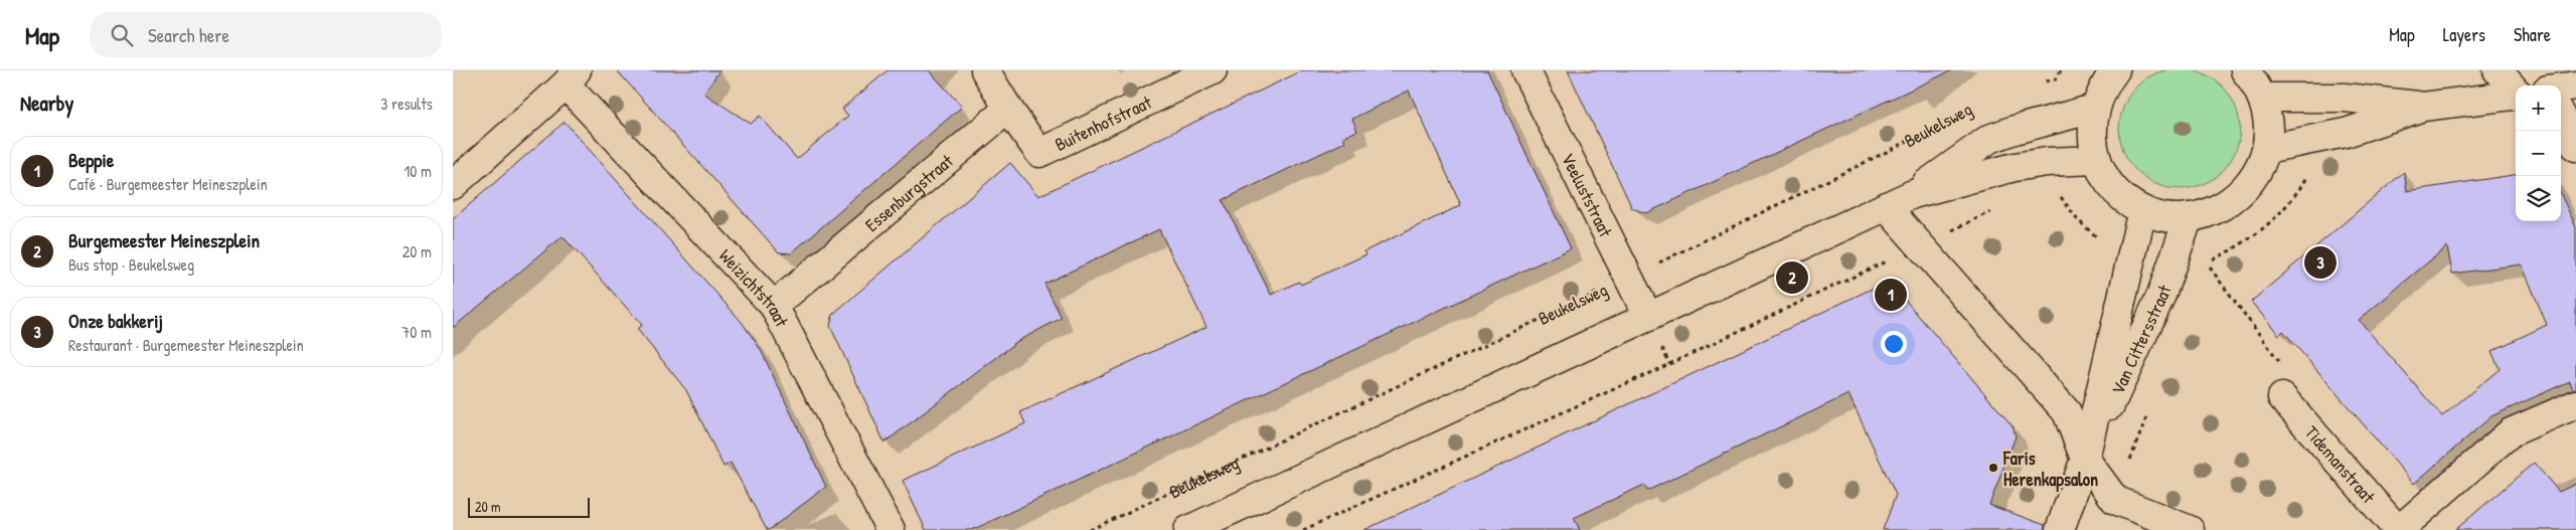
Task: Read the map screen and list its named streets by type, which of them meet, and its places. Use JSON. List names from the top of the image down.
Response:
{
  "streets": {
    "street": [
      "Buitenhofstraat",
      "Beukelsweg",
      "Essenburgstraat",
      "Veeluststraat",
      "Weizichtstraat",
      "Van Cittersstraat",
      "Tidemanstraat"
    ]
  },
  "crossings": [
    ["Buitenhofstraat", "Essenburgstraat"],
    ["Beukelsweg", "Veeluststraat"],
    ["Essenburgstraat", "Weizichtstraat"]
  ],
  "places": ["Faris Herenkapsalon"],
  "scale_bar": "20 m",
  "page": {
    "header": "Map",
    "search": "Search here",
    "nav": ["Map", "Layers", "Share"],
    "heading": ["Nearby", "3 results"],
    "map_buttons": ["+", "−"],
    "list": [
      {
        "mark": "1",
        "name": "Beppie",
        "note": "Café · Burgemeester Meineszplein",
        "value": "10 m"
      },
      {
        "mark": "2",
        "name": "Burgemeester Meineszplein",
        "note": "Bus stop · Beukelsweg",
        "value": "20 m"
      },
      {
        "mark": "3",
        "name": "Onze bakkerij",
        "note": "Restaurant · Burgemeester Meineszplein",
        "value": "70 m"
      }
    ],
    "pins": ["3", "2", "1"],
    "scale": "20 m"
  }
}
